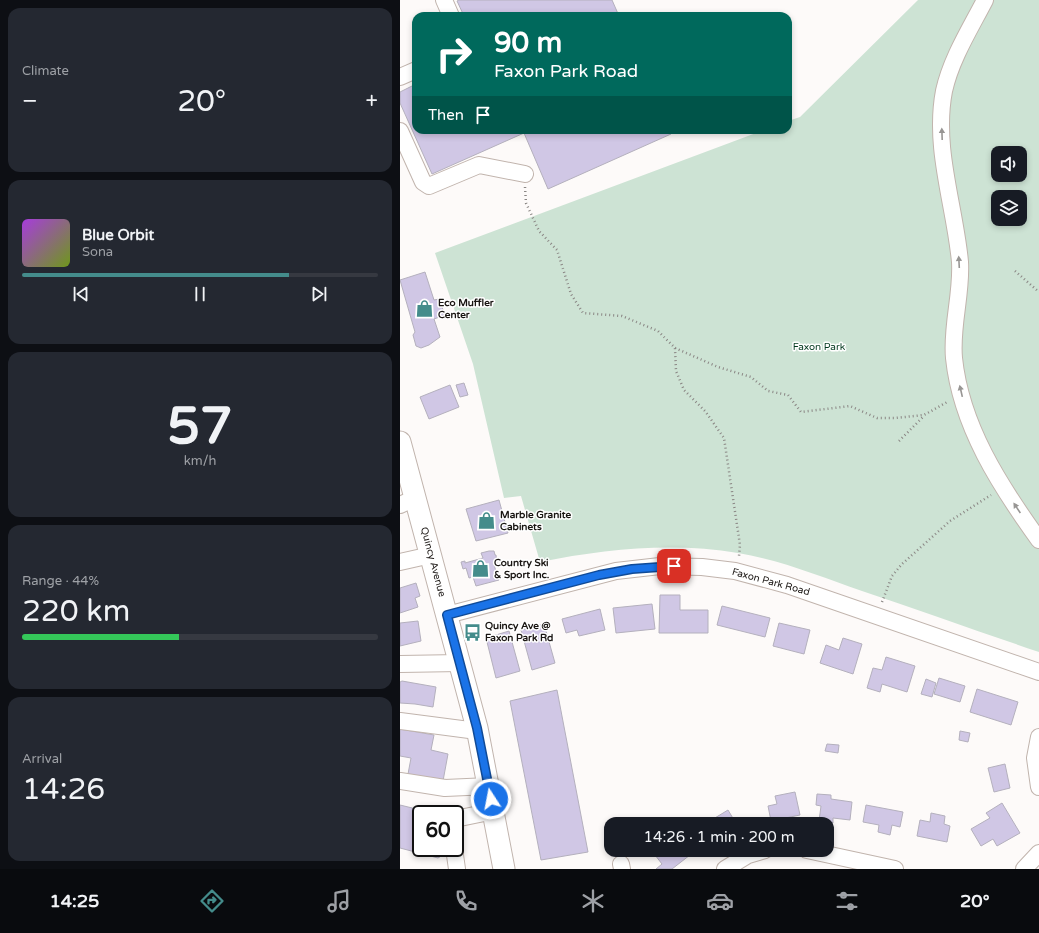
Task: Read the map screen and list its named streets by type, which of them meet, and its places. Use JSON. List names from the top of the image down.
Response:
{
  "streets": {
    "main road": ["Quincy Avenue"],
    "street": ["Faxon Park Road"]
  },
  "crossings": [
    ["Quincy Avenue", "Faxon Park Road"]
  ],
  "parks": ["Faxon Park"],
  "places": {
    "shop": ["Eco Muffler Center", "Marble Granite Cabinets", "Country Ski & Sport Inc."],
    "bus stop": ["Quincy Ave @ Faxon Park Rd"]
  },
  "page": {
    "tile": [
      "Climate",
      ["57", "km/h"],
      ["Range · 44%", "220 km"],
      ["Arrival", "14:26"]
    ],
    "turn": ["90 m", "Faxon Park Road"],
    "heat": ["−", "20°", "+"],
    "then": "Then",
    "song": ["Blue Orbit", "Sona"],
    "limit": "60",
    "trip": "14:26 · 1 min · 200 m",
    "tabs": ["14:25", "20°"]
  }
}
